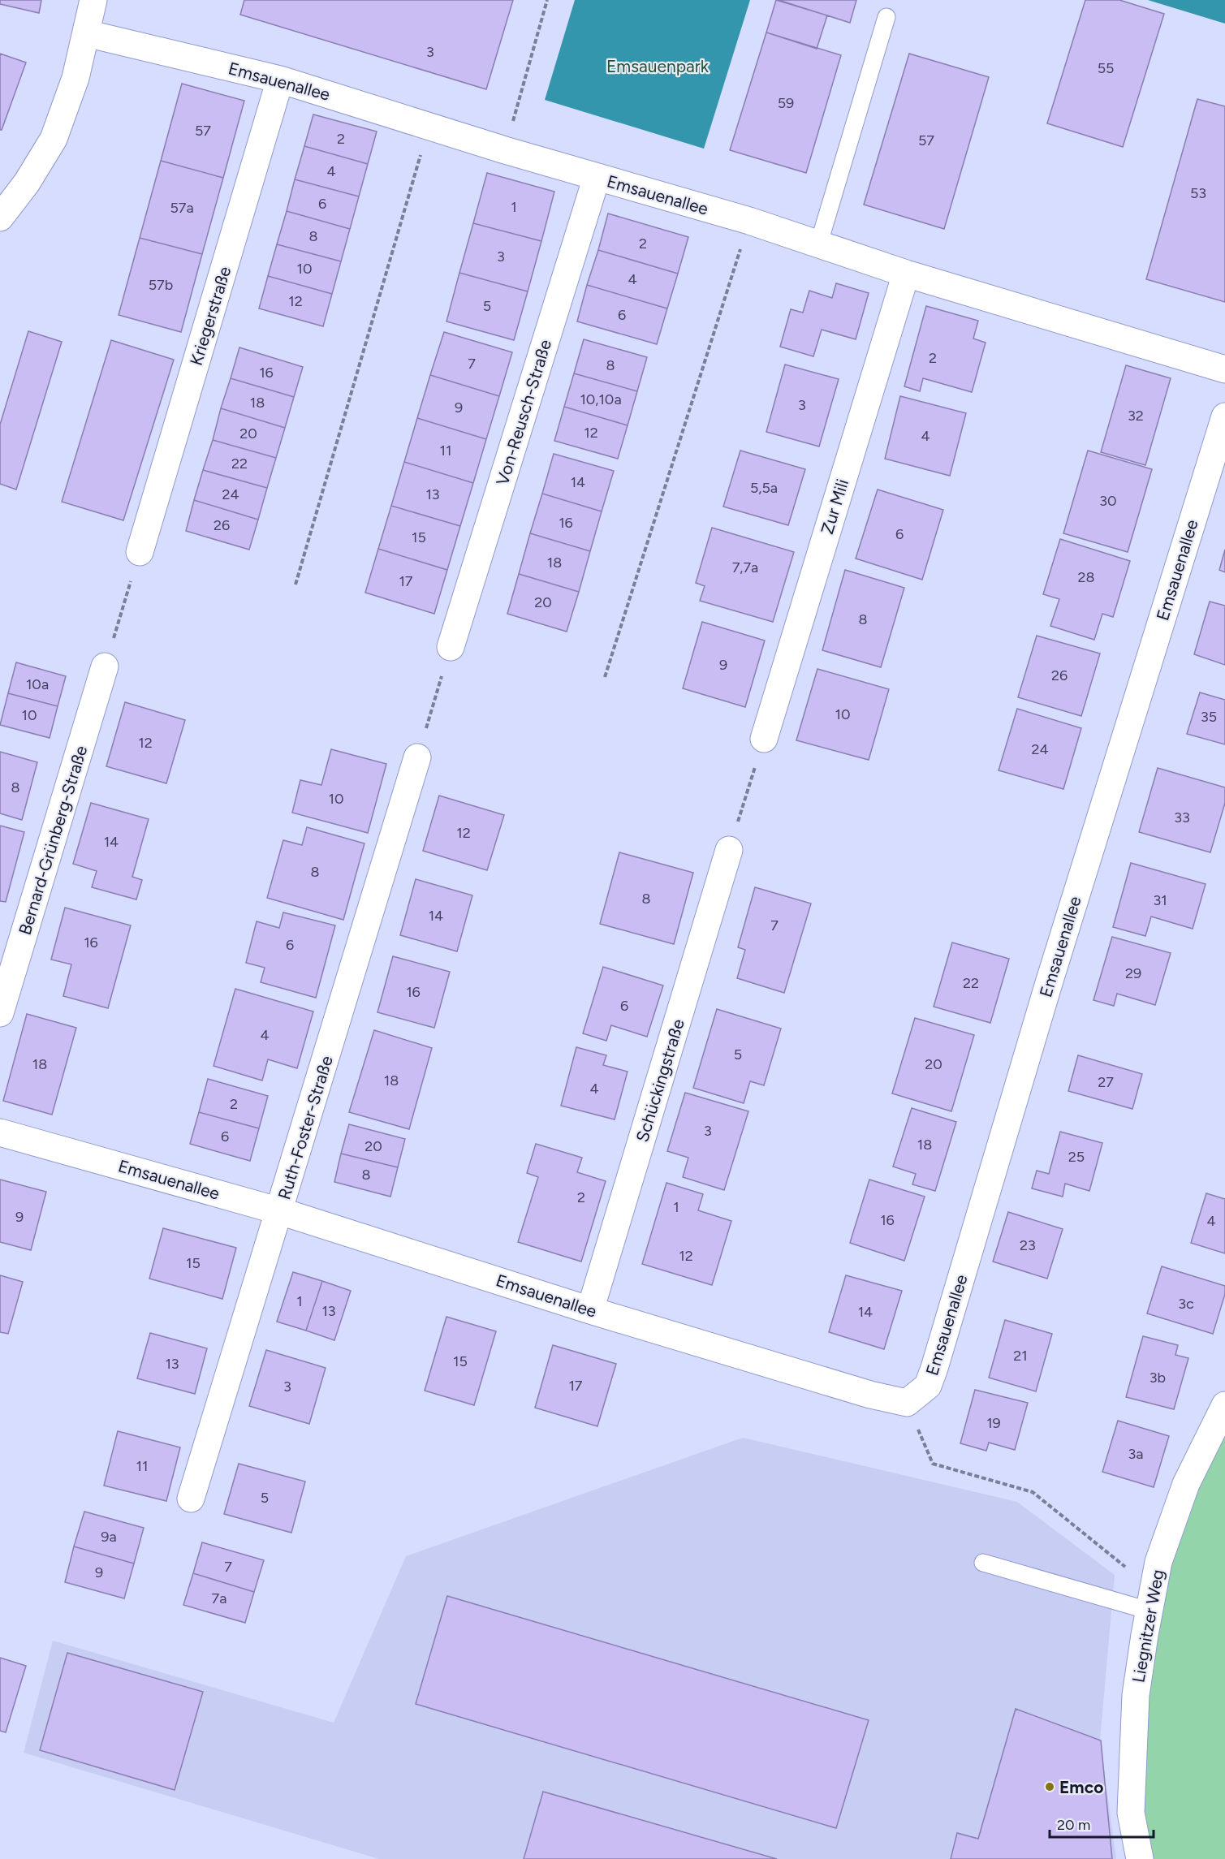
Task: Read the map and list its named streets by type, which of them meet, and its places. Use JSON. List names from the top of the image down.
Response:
{
  "streets": {
    "street": [
      "Emsauenallee",
      "Kriegerstraße",
      "Von-Reusch-Straße",
      "Zur Mili",
      "Bernard-Grünberg-Straße",
      "Schückingstraße",
      "Ruth-Foster-Straße",
      "Liegnitzer Weg"
    ]
  },
  "crossings": [
    ["Emsauenallee", "Kriegerstraße"],
    ["Emsauenallee", "Von-Reusch-Straße"],
    ["Emsauenallee", "Zur Mili"],
    ["Emsauenallee", "Schückingstraße"],
    ["Emsauenallee", "Ruth-Foster-Straße"]
  ],
  "parks": ["Emsauenpark"],
  "places": ["Emco"],
  "house_numbers": [
    "3",
    "55",
    "59",
    "57",
    "2",
    "57",
    "4",
    "53",
    "6",
    "1",
    "57a",
    "8",
    "2",
    "3",
    "10",
    "4",
    "57b",
    "12",
    "5",
    "6",
    "2",
    "7",
    "8",
    "16",
    "10,10a",
    "18",
    "3",
    "9",
    "32",
    "12",
    "20",
    "4",
    "11",
    "22",
    "14",
    "5,5a",
    "24",
    "13",
    "30",
    "16",
    "26",
    "6",
    "15",
    "18",
    "7,7a",
    "28",
    "17",
    "20",
    "8",
    "9",
    "26",
    "10a",
    "10",
    "10",
    "35",
    "12",
    "24",
    "8",
    "10",
    "33",
    "12",
    "14",
    "8",
    "8",
    "31",
    "14",
    "7",
    "16",
    "6",
    "29",
    "22",
    "16",
    "6",
    "4",
    "5",
    "18",
    "20",
    "18",
    "27",
    "4",
    "2",
    "3",
    "6",
    "18",
    "20",
    "25",
    "8",
    "2",
    "1",
    "9",
    "16",
    "4",
    "23",
    "12",
    "15",
    "1",
    "3c",
    "13",
    "14",
    "21",
    "15",
    "13",
    "3b",
    "17",
    "3",
    "19",
    "3a",
    "11",
    "5",
    "9a",
    "7",
    "9",
    "7a"
  ],
  "scale_bar": "20 m"
}
